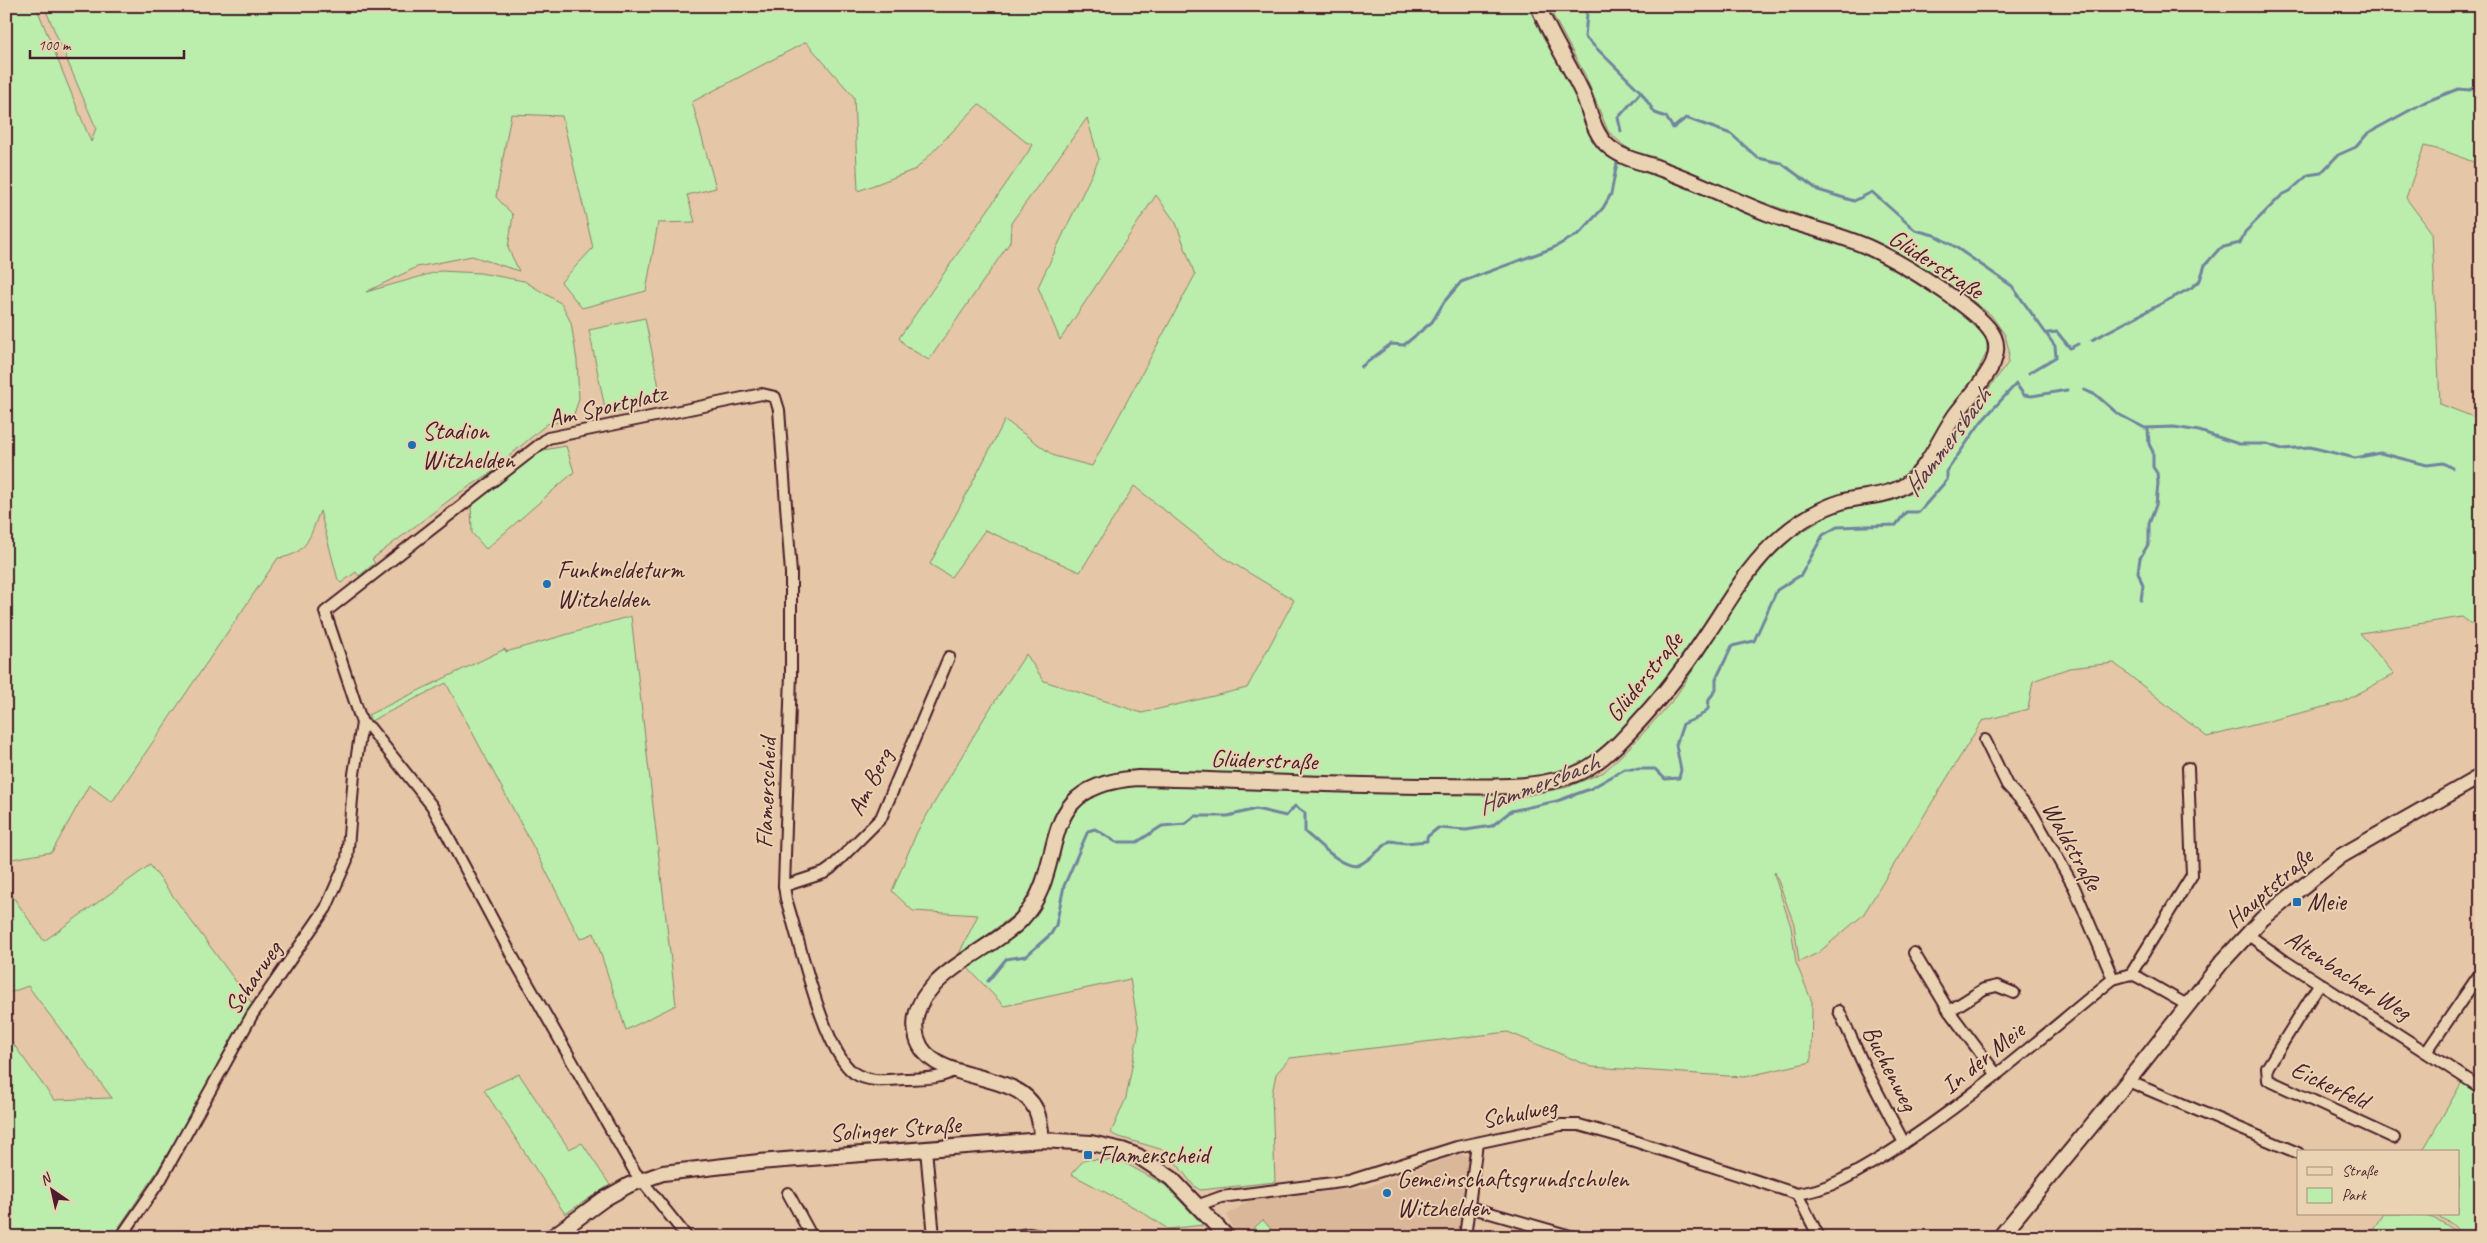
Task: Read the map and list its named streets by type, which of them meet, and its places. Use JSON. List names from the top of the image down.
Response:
{
  "streets": {
    "main road": ["Glüderstraße", "Hauptstraße", "Solinger Straße"],
    "street": [
      "Am Sportplatz",
      "Am Berg",
      "Flamerscheid",
      "Waldstraße",
      "Altenbacher Weg",
      "Scharweg",
      "In der Meie",
      "Buchenweg",
      "Eickerfeld",
      "Schulweg"
    ]
  },
  "crossings": [
    ["Glüderstraße", "Flamerscheid"],
    ["Glüderstraße", "Solinger Straße"],
    ["Am Sportplatz", "Flamerscheid"],
    ["Am Sportplatz", "Scharweg"],
    ["Am Berg", "Flamerscheid"],
    ["Waldstraße", "In der Meie"],
    ["Hauptstraße", "Altenbacher Weg"],
    ["Altenbacher Weg", "Eickerfeld"],
    ["Scharweg", "Solinger Straße"],
    ["In der Meie", "Buchenweg"],
    ["In der Meie", "Schulweg"],
    ["Schulweg", "Solinger Straße"]
  ],
  "water": ["Hammersbach"],
  "places": {
    "other": ["Stadion Witzhelden", "Funkmeldeturm Witzhelden", "Gemeinschaftsgrundschulen Witzhelden"],
    "transit": ["Meie", "Flamerscheid"]
  },
  "legend": ["Straße", "Park"],
  "scale_bar": "100 m",
  "north": "top left"
}
